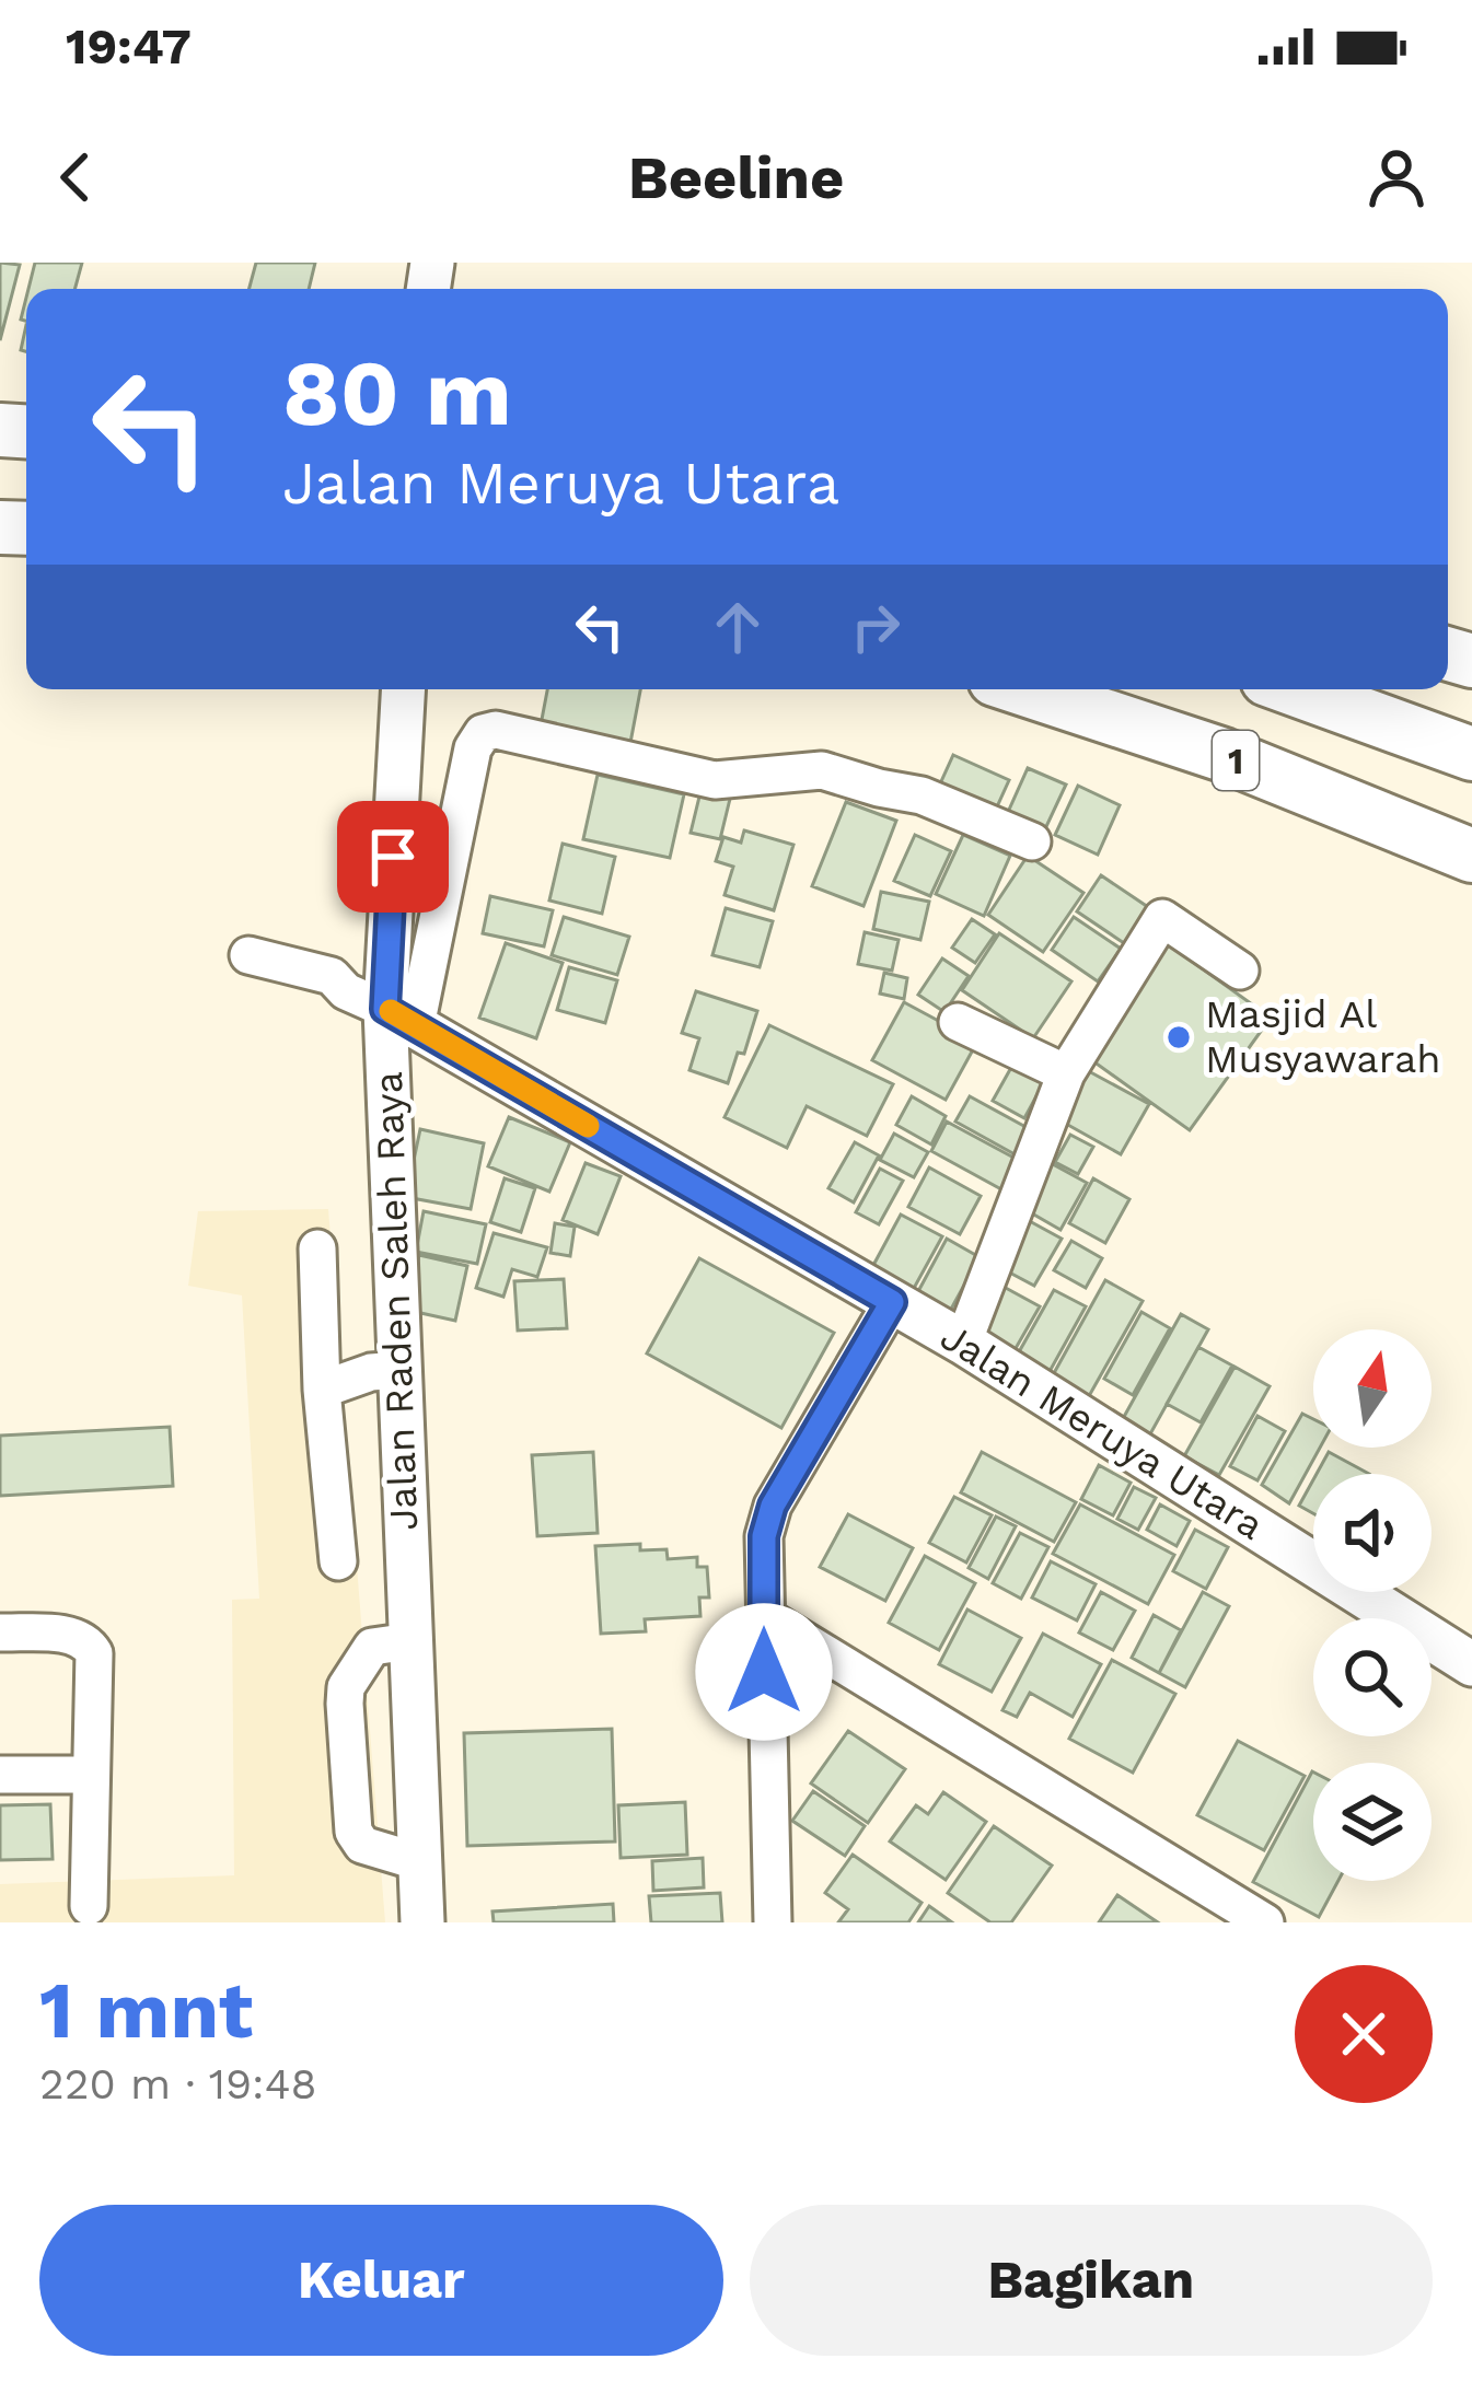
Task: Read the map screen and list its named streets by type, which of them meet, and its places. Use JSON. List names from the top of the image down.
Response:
{
  "streets": {
    "highway": ["1"],
    "main road": ["Jalan Raden Saleh Raya", "Jalan Meruya Utara"]
  },
  "crossings": [
    ["Jalan Raden Saleh Raya", "Jalan Meruya Utara"]
  ],
  "places": ["Masjid Al Musyawarah"],
  "north": "top",
  "page": {
    "status": "19:47",
    "header": "Beeline",
    "turn": ["80 m", "Jalan Meruya Utara"],
    "heading": ["1 mnt", "220 m · 19:48"],
    "buttons": ["Keluar", "Bagikan"]
  }
}
